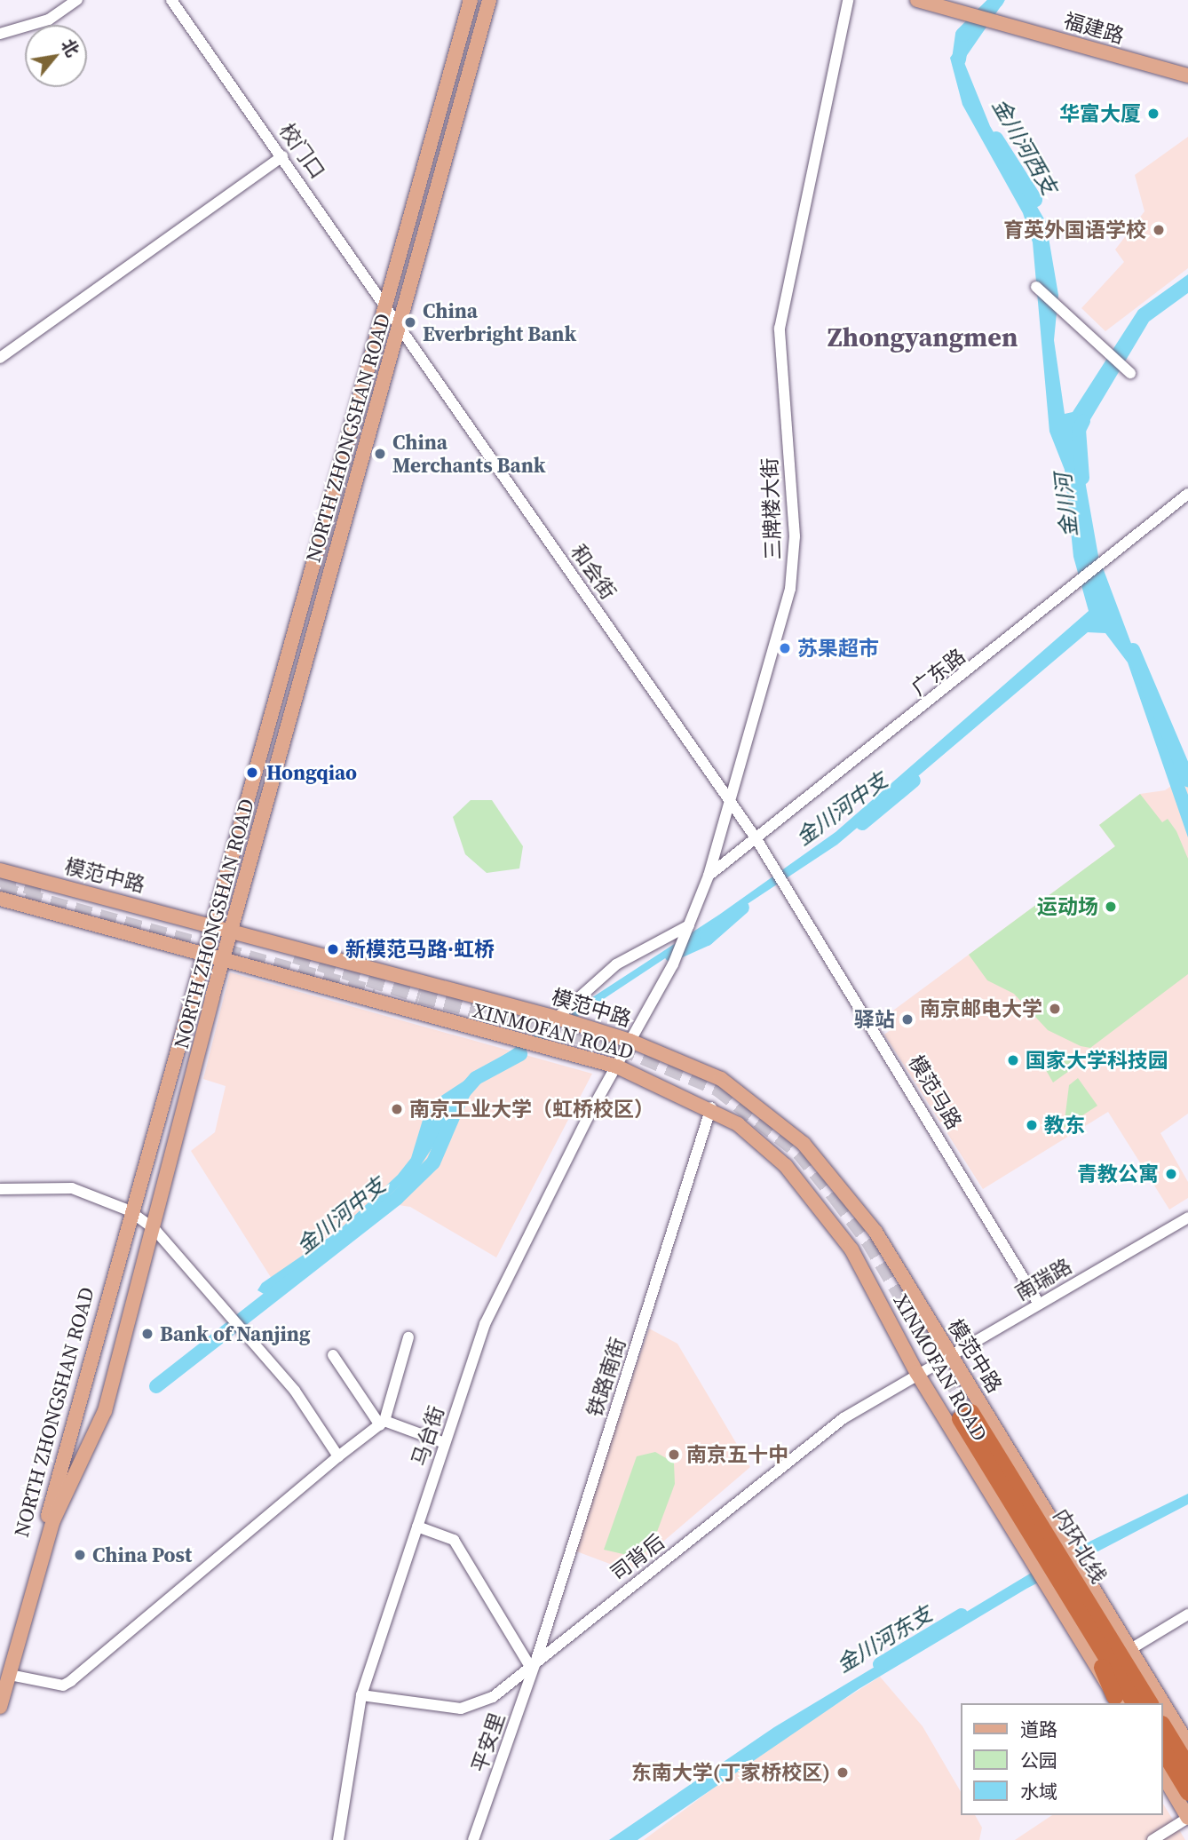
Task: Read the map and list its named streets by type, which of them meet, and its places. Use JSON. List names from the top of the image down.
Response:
{
  "streets": {
    "highway": ["内环北线"],
    "main road": [
      "福建路",
      "NORTH ZHONGSHAN ROAD",
      "模范中路",
      "XINMOFAN ROAD"
    ],
    "street": [
      "校门口",
      "三牌楼大街",
      "和会街",
      "广东路",
      "模范马路",
      "南瑞路",
      "铁路南街",
      "马台街",
      "司背后",
      "平安里"
    ]
  },
  "crossings": [
    ["校门口", "NORTH ZHONGSHAN ROAD"],
    ["校门口", "和会街"],
    ["NORTH ZHONGSHAN ROAD", "和会街"],
    ["NORTH ZHONGSHAN ROAD", "模范中路"],
    ["NORTH ZHONGSHAN ROAD", "XINMOFAN ROAD"],
    ["三牌楼大街", "和会街"],
    ["三牌楼大街", "广东路"],
    ["三牌楼大街", "模范中路"],
    ["三牌楼大街", "XINMOFAN ROAD"],
    ["三牌楼大街", "马台街"],
    ["和会街", "广东路"],
    ["和会街", "模范马路"],
    ["广东路", "模范马路"],
    ["模范中路", "XINMOFAN ROAD"],
    ["模范中路", "南瑞路"],
    ["XINMOFAN ROAD", "南瑞路"],
    ["XINMOFAN ROAD", "铁路南街"],
    ["XINMOFAN ROAD", "马台街"],
    ["XINMOFAN ROAD", "内环北线"],
    ["XINMOFAN ROAD", "司背后"],
    ["模范马路", "南瑞路"],
    ["南瑞路", "司背后"],
    ["铁路南街", "司背后"],
    ["铁路南街", "平安里"],
    ["马台街", "司背后"],
    ["司背后", "平安里"]
  ],
  "districts": ["Zhongyangmen"],
  "water": [
    "金川河西支",
    "金川河",
    "金川河中支",
    "金川河东支"
  ],
  "places": [
    "华富大厦",
    "育英外国语学校",
    "China Everbright Bank",
    "China Merchants Bank",
    "苏果超市",
    "Hongqiao",
    "运动场",
    "新模范马路·虹桥",
    "南京邮电大学",
    "驿站",
    "国家大学科技园",
    "南京工业大学（虹桥校区）",
    "教东",
    "青教公寓",
    "Bank of Nanjing",
    "南京五十中",
    "China Post",
    "东南大学(丁家桥校区)"
  ],
  "legend": ["道路", "公园", "水域"],
  "north": "top right"
}
